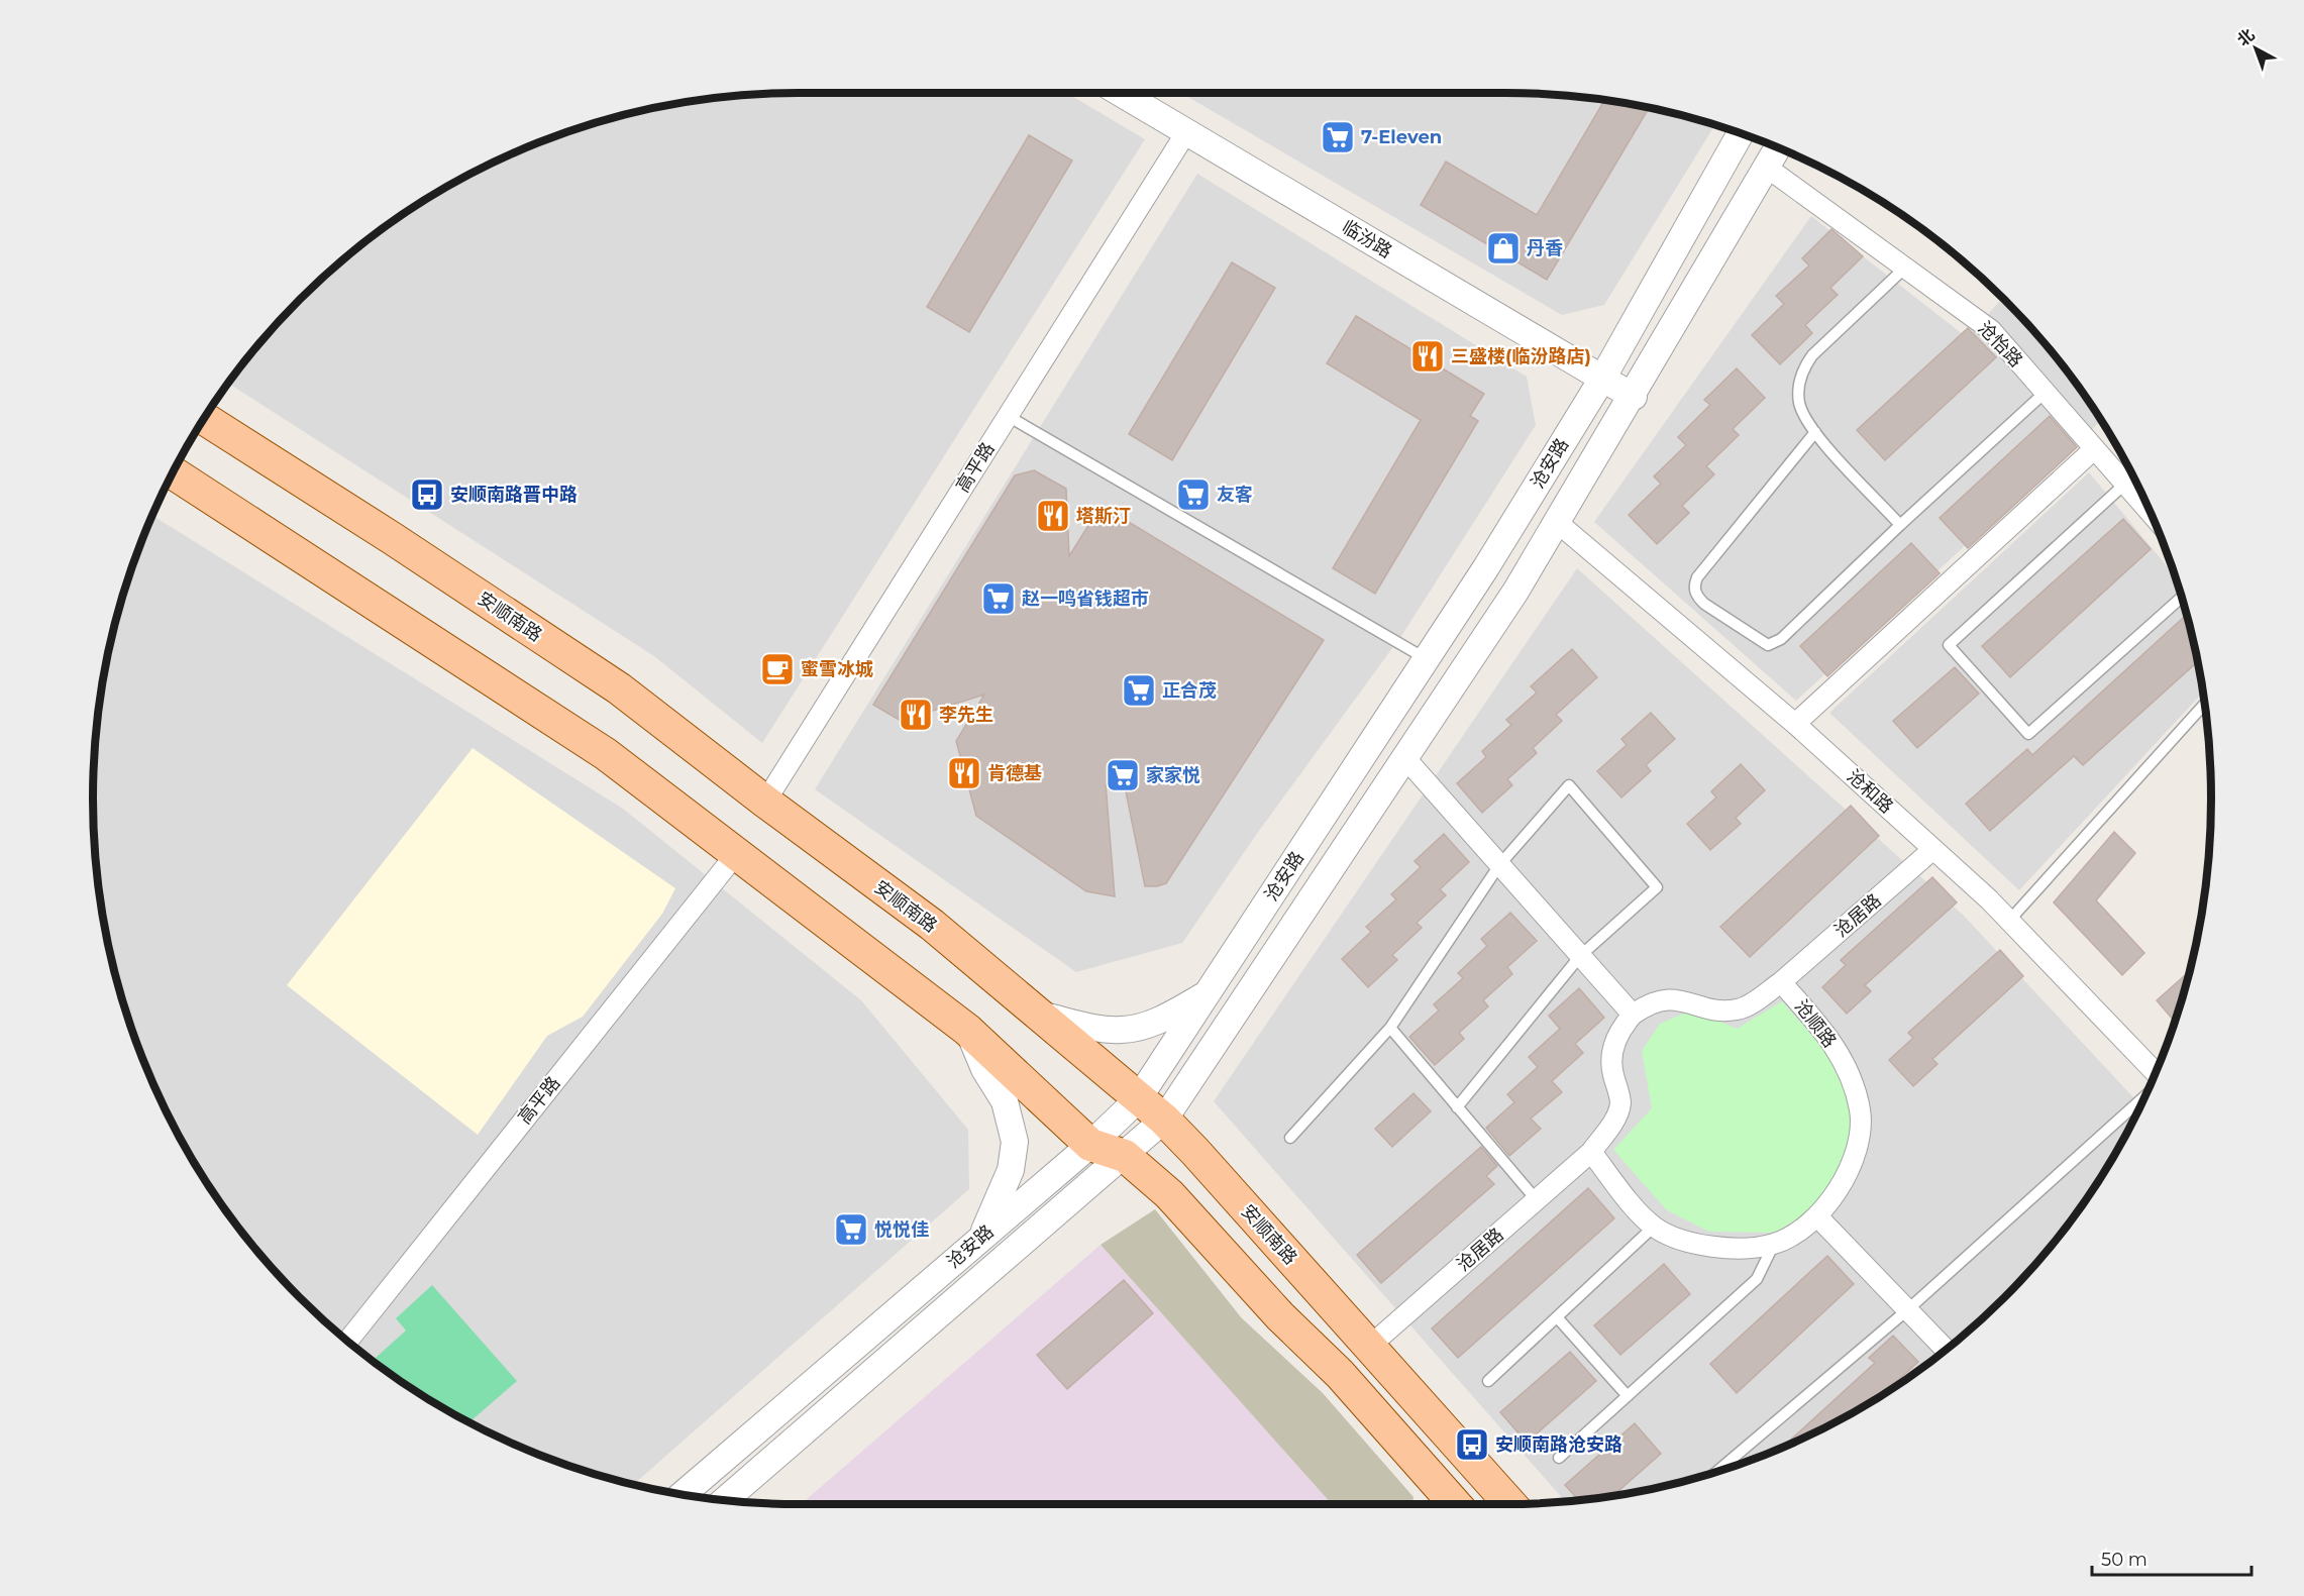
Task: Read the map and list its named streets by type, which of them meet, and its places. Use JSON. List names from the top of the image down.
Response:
{
  "streets": {
    "main road": ["安顺南路"],
    "street": [
      "临汾路",
      "沧怡路",
      "沧安路",
      "高平路",
      "沧和路",
      "沧居路",
      "沧顺路"
    ]
  },
  "crossings": [
    ["临汾路", "沧安路"],
    ["临汾路", "高平路"],
    ["沧怡路", "沧安路"],
    ["沧安路", "安顺南路"],
    ["沧安路", "沧和路"],
    ["高平路", "安顺南路"],
    ["安顺南路", "沧居路"],
    ["沧和路", "沧居路"],
    ["沧居路", "沧顺路"]
  ],
  "places": {
    "supermarket": [
      "7-Eleven",
      "友客",
      "赵一鸣省钱超市",
      "正合茂",
      "家家悦",
      "悦悦佳"
    ],
    "shop": ["丹香"],
    "restaurant": [
      "三盛楼(临汾路店)",
      "塔斯汀",
      "李先生",
      "肯德基"
    ],
    "bus stop": ["安顺南路晋中路", "安顺南路沧安路"],
    "cafe": ["蜜雪冰城"]
  },
  "scale_bar": "50 m",
  "north": "top left"
}
